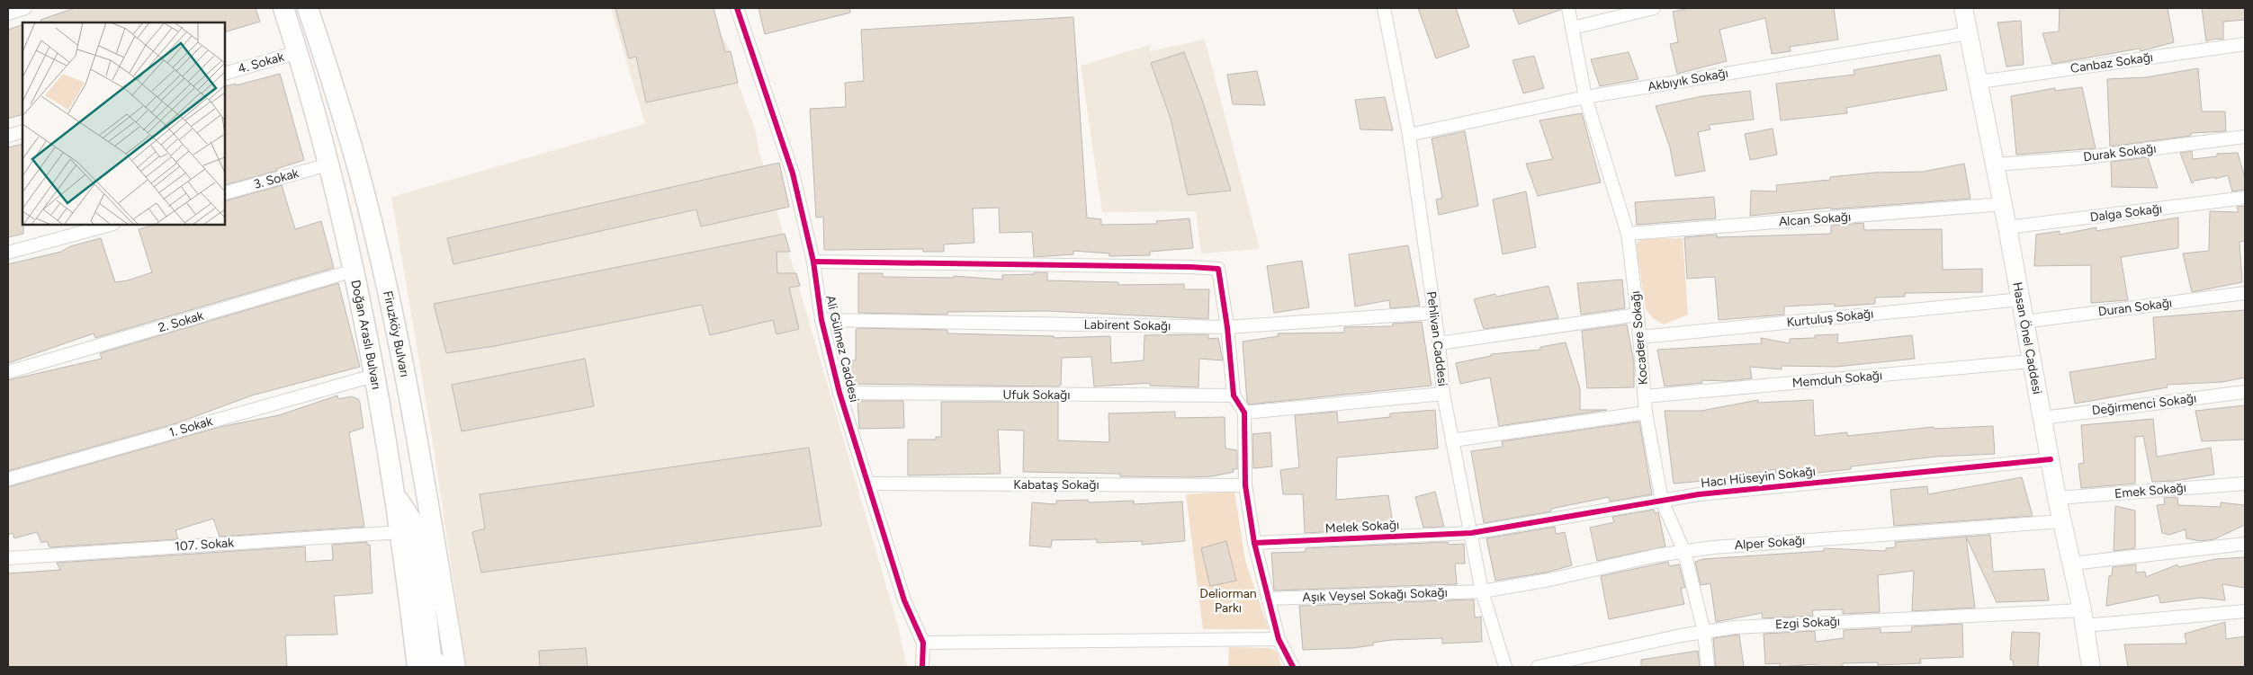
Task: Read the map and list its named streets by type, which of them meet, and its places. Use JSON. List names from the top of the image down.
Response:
{
  "streets": {
    "main road": ["Doğan Araslı Bulvarı", "Firuzköy Bulvarı", "Hasan Önel Caddesi"],
    "street": [
      "4. Sokak",
      "Canbaz Sokağı",
      "Akbıyık Sokağı",
      "Durak Sokağı",
      "3. Sokak",
      "Dalga Sokağı",
      "Alcan Sokağı",
      "Duran Sokağı",
      "Kurtuluş Sokağı",
      "2. Sokak",
      "Labirent Sokağı",
      "Kocadere Sokağı",
      "Pehlivan Caddesi",
      "Ali Gülmez Caddesi",
      "Memduh Sokağı",
      "Ufuk Sokağı",
      "Değirmenci Sokağı",
      "1. Sokak",
      "Hacı Hüseyin Sokağı",
      "Kabataş Sokağı",
      "Emek Sokağı",
      "Melek Sokağı",
      "Alper Sokağı",
      "107. Sokak",
      "Aşık Veysel Sokağı Sokağı",
      "Ezgi Sokağı"
    ]
  },
  "crossings": [
    ["4. Sokak", "Doğan Araslı Bulvarı"],
    ["Canbaz Sokağı", "Hasan Önel Caddesi"],
    ["Akbıyık Sokağı", "Hasan Önel Caddesi"],
    ["Akbıyık Sokağı", "Kocadere Sokağı"],
    ["Akbıyık Sokağı", "Pehlivan Caddesi"],
    ["Durak Sokağı", "Hasan Önel Caddesi"],
    ["3. Sokak", "Doğan Araslı Bulvarı"],
    ["Dalga Sokağı", "Hasan Önel Caddesi"],
    ["Alcan Sokağı", "Hasan Önel Caddesi"],
    ["Alcan Sokağı", "Kocadere Sokağı"],
    ["Duran Sokağı", "Hasan Önel Caddesi"],
    ["Kurtuluş Sokağı", "Hasan Önel Caddesi"],
    ["Kurtuluş Sokağı", "Kocadere Sokağı"],
    ["2. Sokak", "Doğan Araslı Bulvarı"],
    ["Labirent Sokağı", "Pehlivan Caddesi"],
    ["Labirent Sokağı", "Ali Gülmez Caddesi"],
    ["Doğan Araslı Bulvarı", "1. Sokak"],
    ["Doğan Araslı Bulvarı", "107. Sokak"],
    ["Hasan Önel Caddesi", "Memduh Sokağı"],
    ["Hasan Önel Caddesi", "Değirmenci Sokağı"],
    ["Hasan Önel Caddesi", "Hacı Hüseyin Sokağı"],
    ["Hasan Önel Caddesi", "Emek Sokağı"],
    ["Hasan Önel Caddesi", "Alper Sokağı"],
    ["Hasan Önel Caddesi", "Ezgi Sokağı"],
    ["Kocadere Sokağı", "Memduh Sokağı"],
    ["Kocadere Sokağı", "Hacı Hüseyin Sokağı"],
    ["Kocadere Sokağı", "Alper Sokağı"],
    ["Kocadere Sokağı", "Ezgi Sokağı"],
    ["Pehlivan Caddesi", "Hacı Hüseyin Sokağı"],
    ["Pehlivan Caddesi", "Melek Sokağı"],
    ["Pehlivan Caddesi", "Alper Sokağı"],
    ["Pehlivan Caddesi", "Aşık Veysel Sokağı Sokağı"],
    ["Ali Gülmez Caddesi", "Ufuk Sokağı"],
    ["Ali Gülmez Caddesi", "Kabataş Sokağı"],
    ["Hacı Hüseyin Sokağı", "Melek Sokağı"],
    ["Alper Sokağı", "Aşık Veysel Sokağı Sokağı"]
  ],
  "parks": ["Deliorman Parkı"]
}
